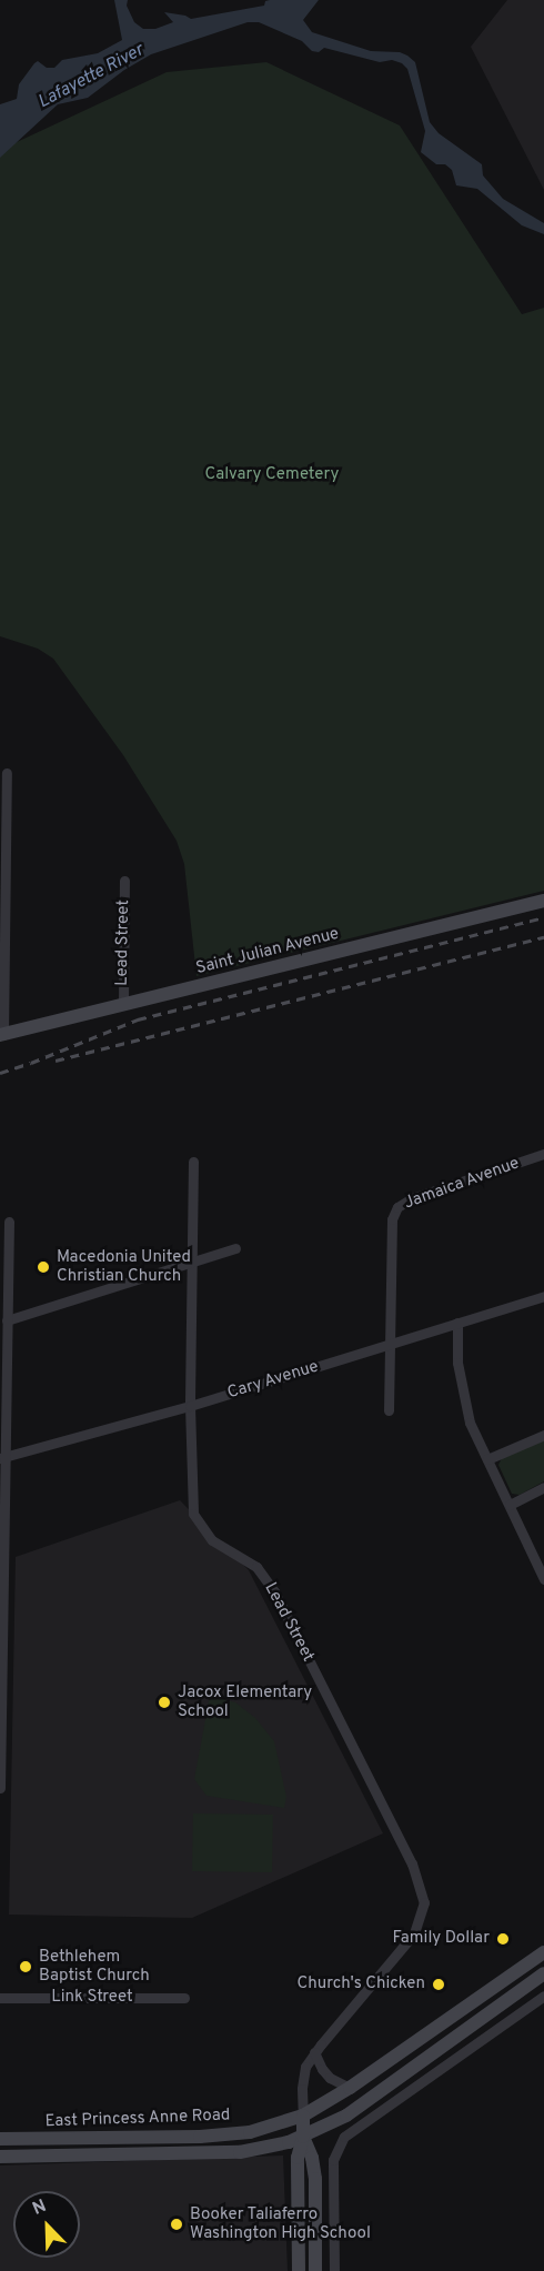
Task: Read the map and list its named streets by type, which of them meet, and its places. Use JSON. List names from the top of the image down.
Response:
{
  "streets": {
    "main road": ["Saint Julian Avenue", "East Princess Anne Road"],
    "street": [
      "Lead Street",
      "Jamaica Avenue",
      "Cary Avenue",
      "Link Street"
    ]
  },
  "crossings": [
    ["Lead Street", "Saint Julian Avenue"],
    ["Lead Street", "Cary Avenue"],
    ["Lead Street", "East Princess Anne Road"],
    ["Jamaica Avenue", "Cary Avenue"]
  ],
  "water": ["Lafayette River"],
  "parks": ["Calvary Cemetery"],
  "places": [
    "Macedonia United Christian Church",
    "Jacox Elementary School",
    "Family Dollar",
    "Bethlehem Baptist Church",
    "Church's Chicken",
    "Booker Taliaferro Washington High School"
  ],
  "north": "top left"
}
